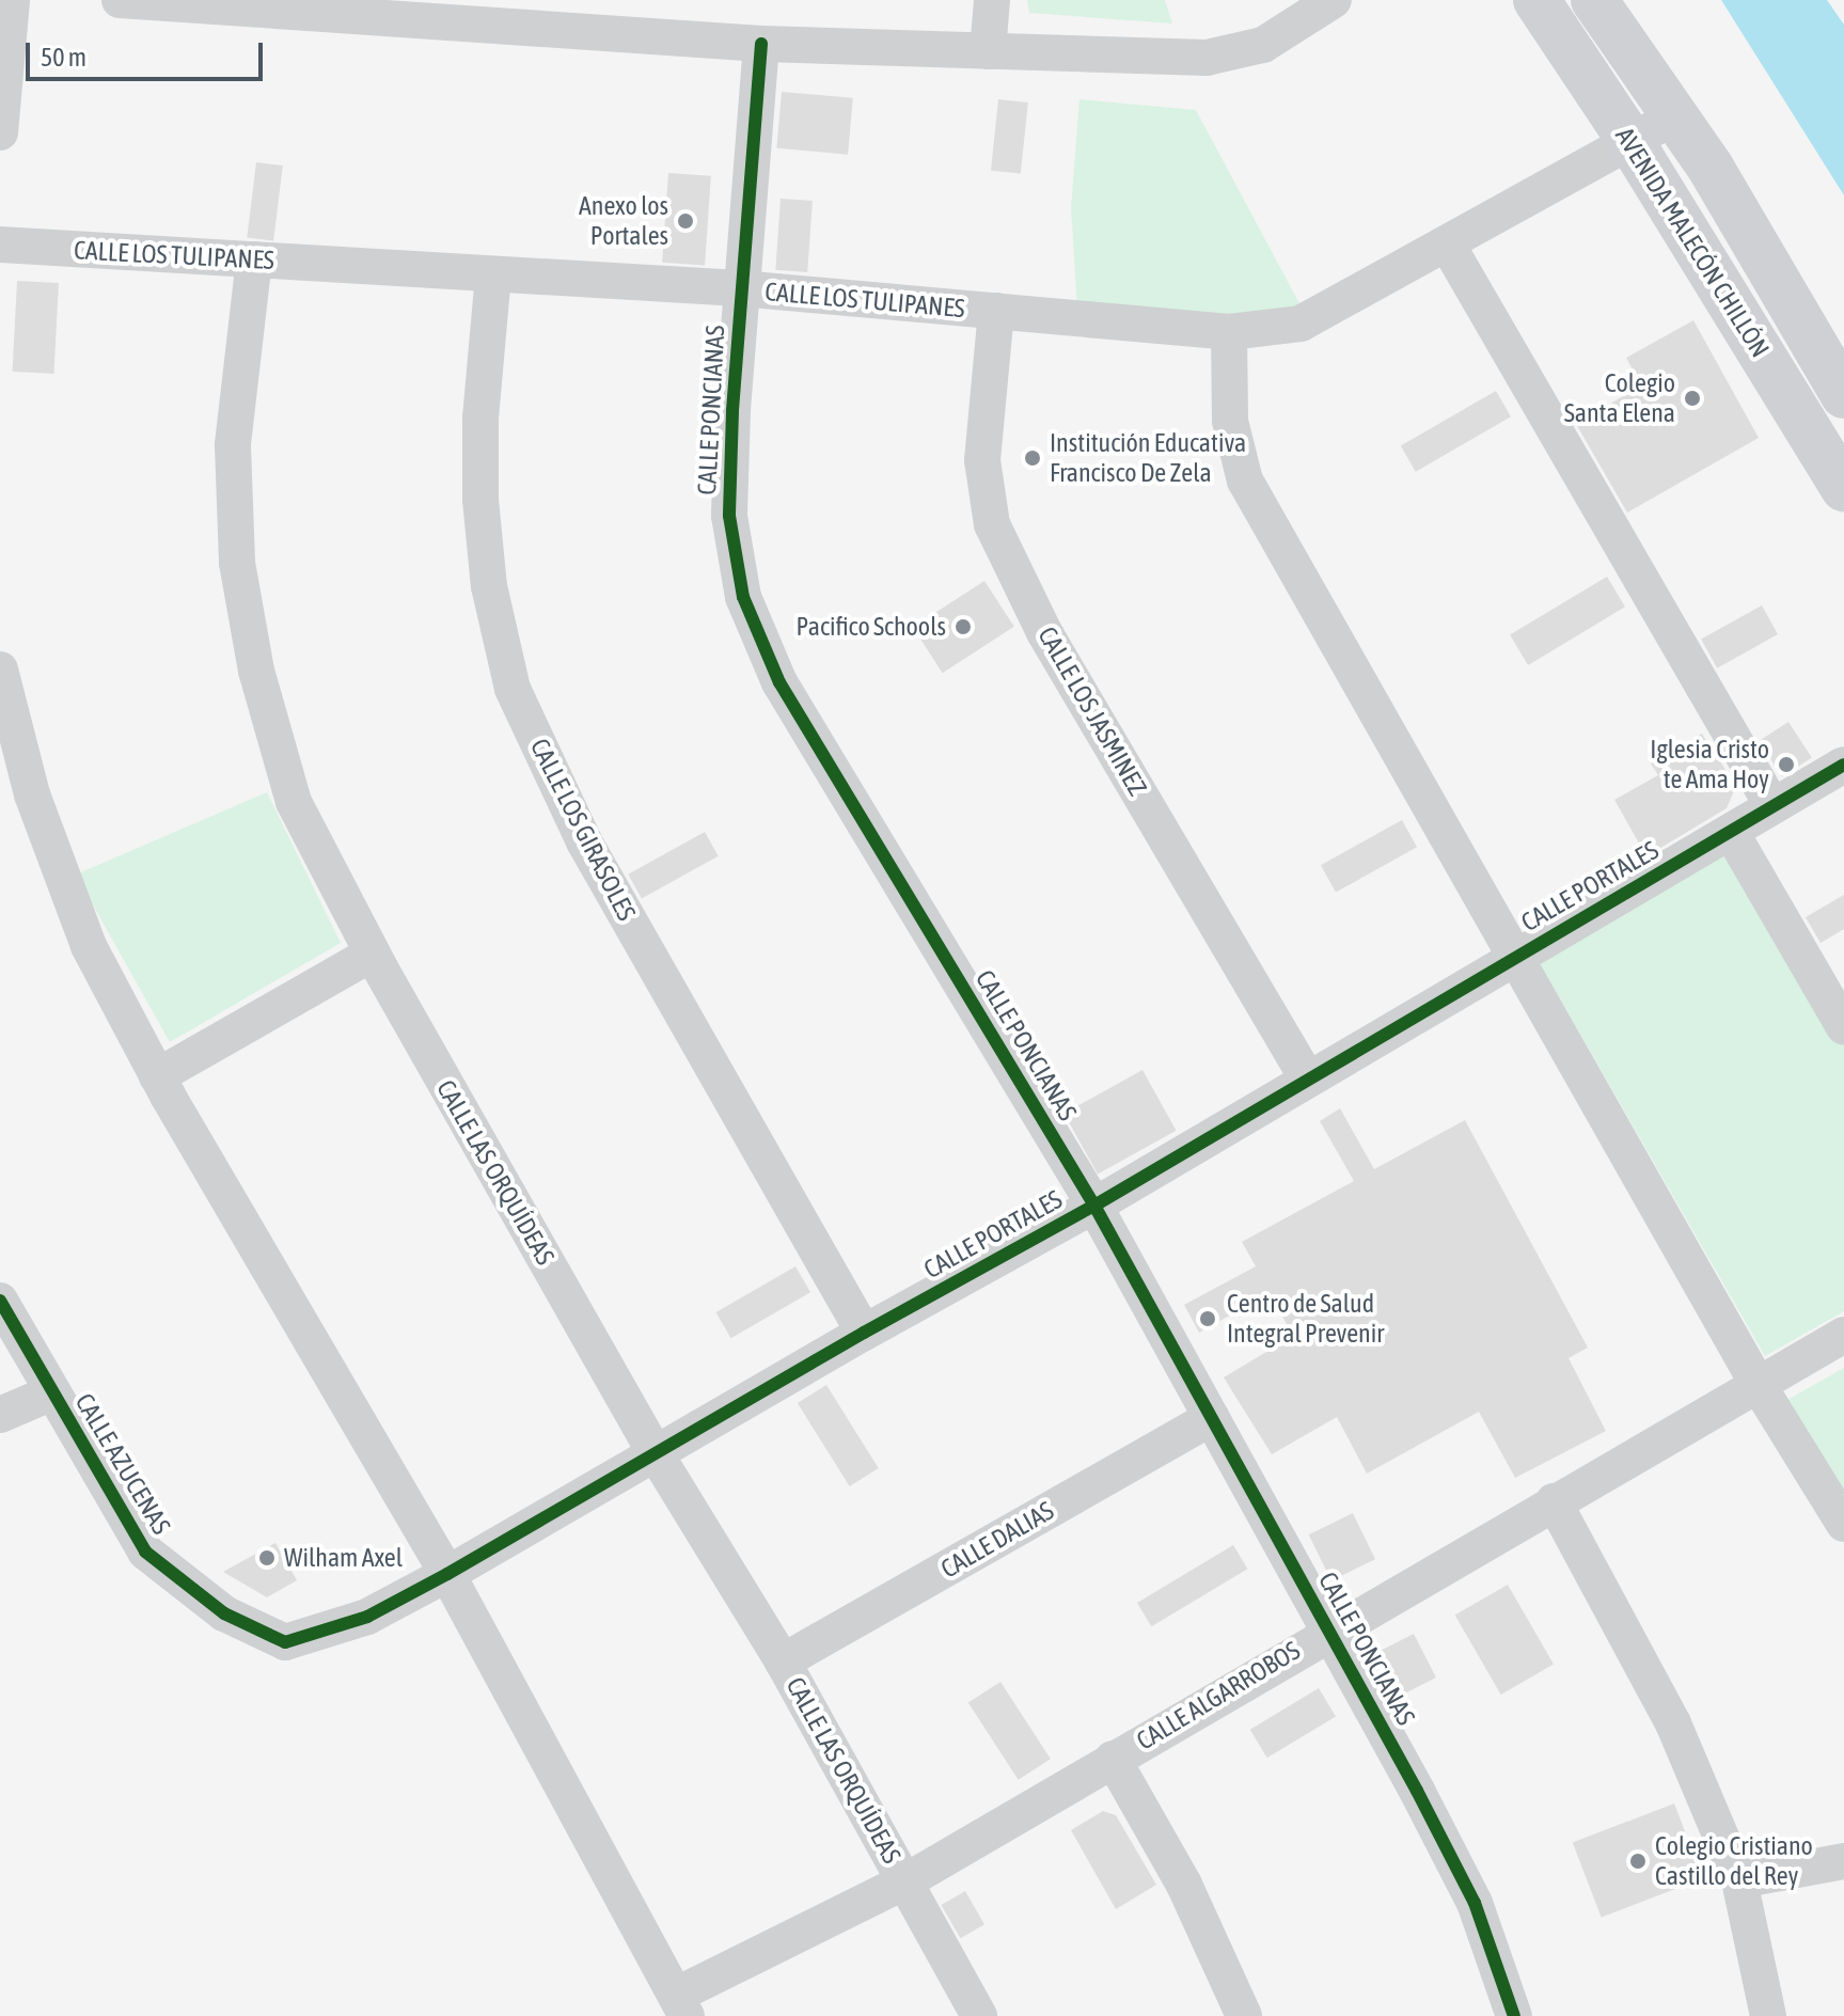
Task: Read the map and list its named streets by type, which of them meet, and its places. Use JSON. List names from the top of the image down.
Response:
{
  "streets": {
    "main road": ["AVENIDA MALECÓN CHILLÓN"],
    "street": [
      "CALLE LOS TULIPANES",
      "CALLE PONCIANAS",
      "CALLE LOS JASMINEZ",
      "CALLE LOS GIRASOLES",
      "CALLE PORTALES",
      "CALLE LAS ORQUÍDEAS",
      "CALLE AZUCENAS",
      "CALLE DALIAS",
      "CALLE ALGARROBOS"
    ]
  },
  "crossings": [
    ["AVENIDA MALECÓN CHILLÓN", "CALLE LOS TULIPANES"],
    ["CALLE LOS TULIPANES", "CALLE PONCIANAS"],
    ["CALLE LOS TULIPANES", "CALLE LOS JASMINEZ"],
    ["CALLE LOS TULIPANES", "CALLE LOS GIRASOLES"],
    ["CALLE LOS TULIPANES", "CALLE LAS ORQUÍDEAS"],
    ["CALLE PONCIANAS", "CALLE PORTALES"],
    ["CALLE PONCIANAS", "CALLE DALIAS"],
    ["CALLE PONCIANAS", "CALLE ALGARROBOS"],
    ["CALLE LOS JASMINEZ", "CALLE PORTALES"],
    ["CALLE LOS GIRASOLES", "CALLE PORTALES"],
    ["CALLE PORTALES", "CALLE LAS ORQUÍDEAS"],
    ["CALLE PORTALES", "CALLE AZUCENAS"],
    ["CALLE LAS ORQUÍDEAS", "CALLE DALIAS"],
    ["CALLE LAS ORQUÍDEAS", "CALLE ALGARROBOS"]
  ],
  "places": [
    "Anexo los Portales",
    "Colegio Santa Elena",
    "Institución Educativa Francisco De Zela",
    "Pacifico Schools",
    "Iglesia Cristo te Ama Hoy",
    "Centro de Salud Integral Prevenir",
    "Wilham Axel",
    "Colegio Cristiano Castillo del Rey"
  ],
  "scale_bar": "50 m"
}
